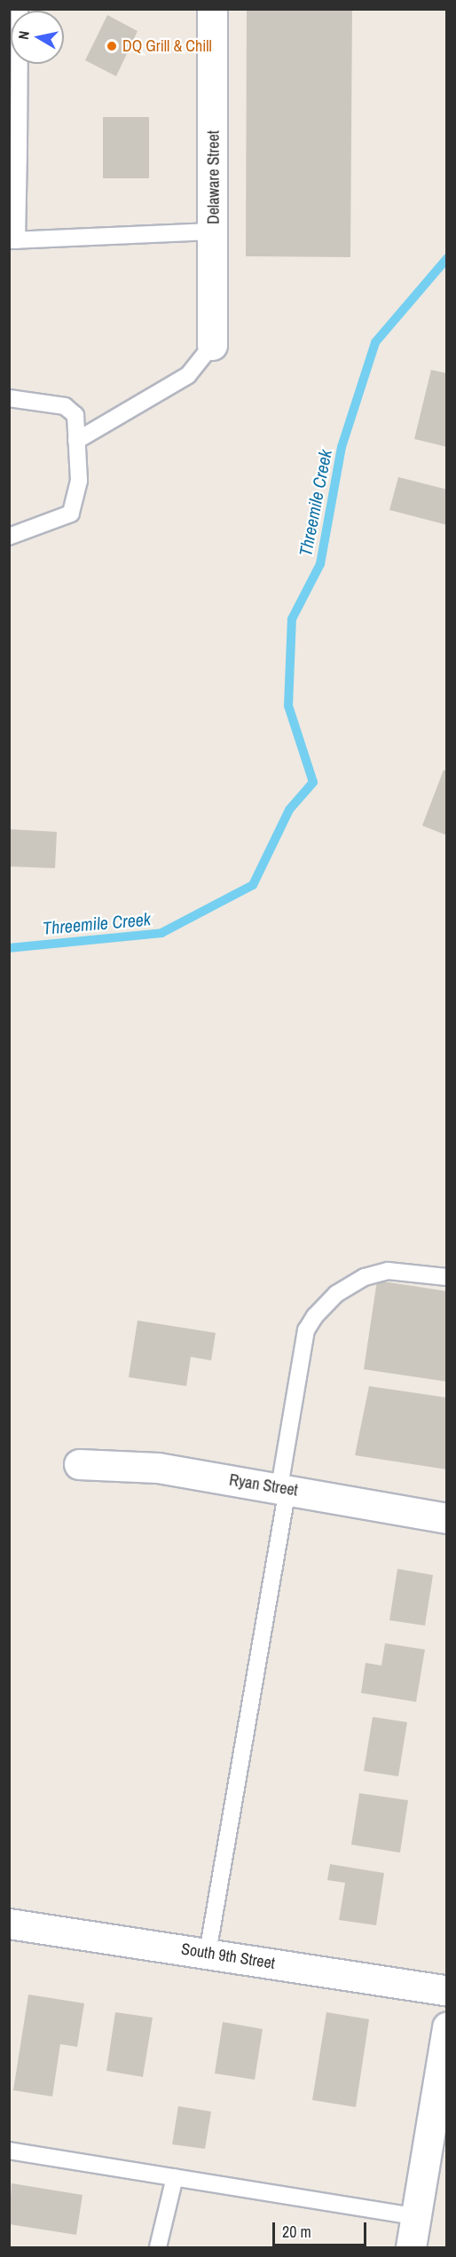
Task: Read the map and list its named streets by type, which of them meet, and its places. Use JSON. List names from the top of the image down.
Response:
{
  "streets": {
    "street": ["Delaware Street", "Ryan Street", "South 9th Street"]
  },
  "water": ["Threemile Creek"],
  "places": ["DQ Grill & Chill"],
  "scale_bar": "20 m",
  "north": "left"
}
